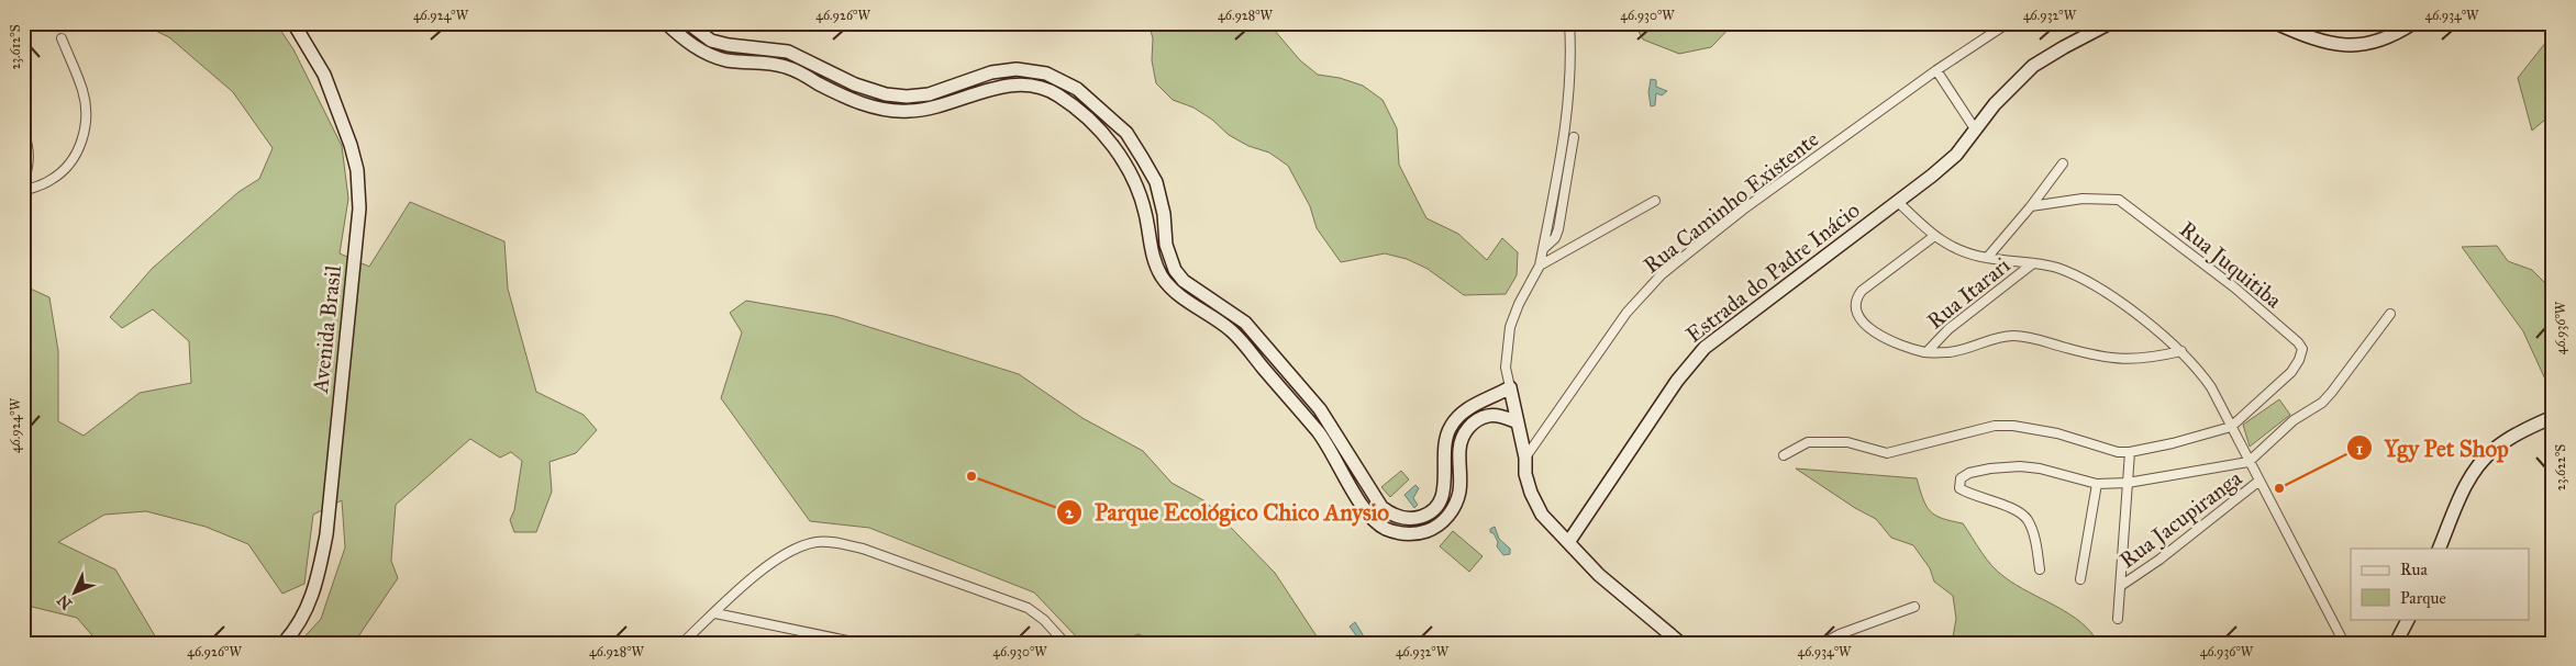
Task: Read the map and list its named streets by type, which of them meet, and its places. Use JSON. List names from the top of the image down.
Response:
{
  "streets": {
    "street": [
      "Rua Caminho Existente",
      "Rua Juquitiba",
      "Estrada do Padre Inácio",
      "Rua Itarari",
      "Avenida Brasil",
      "Rua Jacupiranga"
    ]
  },
  "places": ["Parque Ecológico Chico Anysio", "Ygy Pet Shop"],
  "legend": ["Rua", "Parque"],
  "north": "bottom left",
  "coordinates": [
    "46.924°W",
    "46.926°W",
    "46.928°W",
    "46.930°W",
    "46.932°W",
    "46.934°W",
    "23.612°S",
    "46.936°W",
    "23.622°S"
  ]
}
